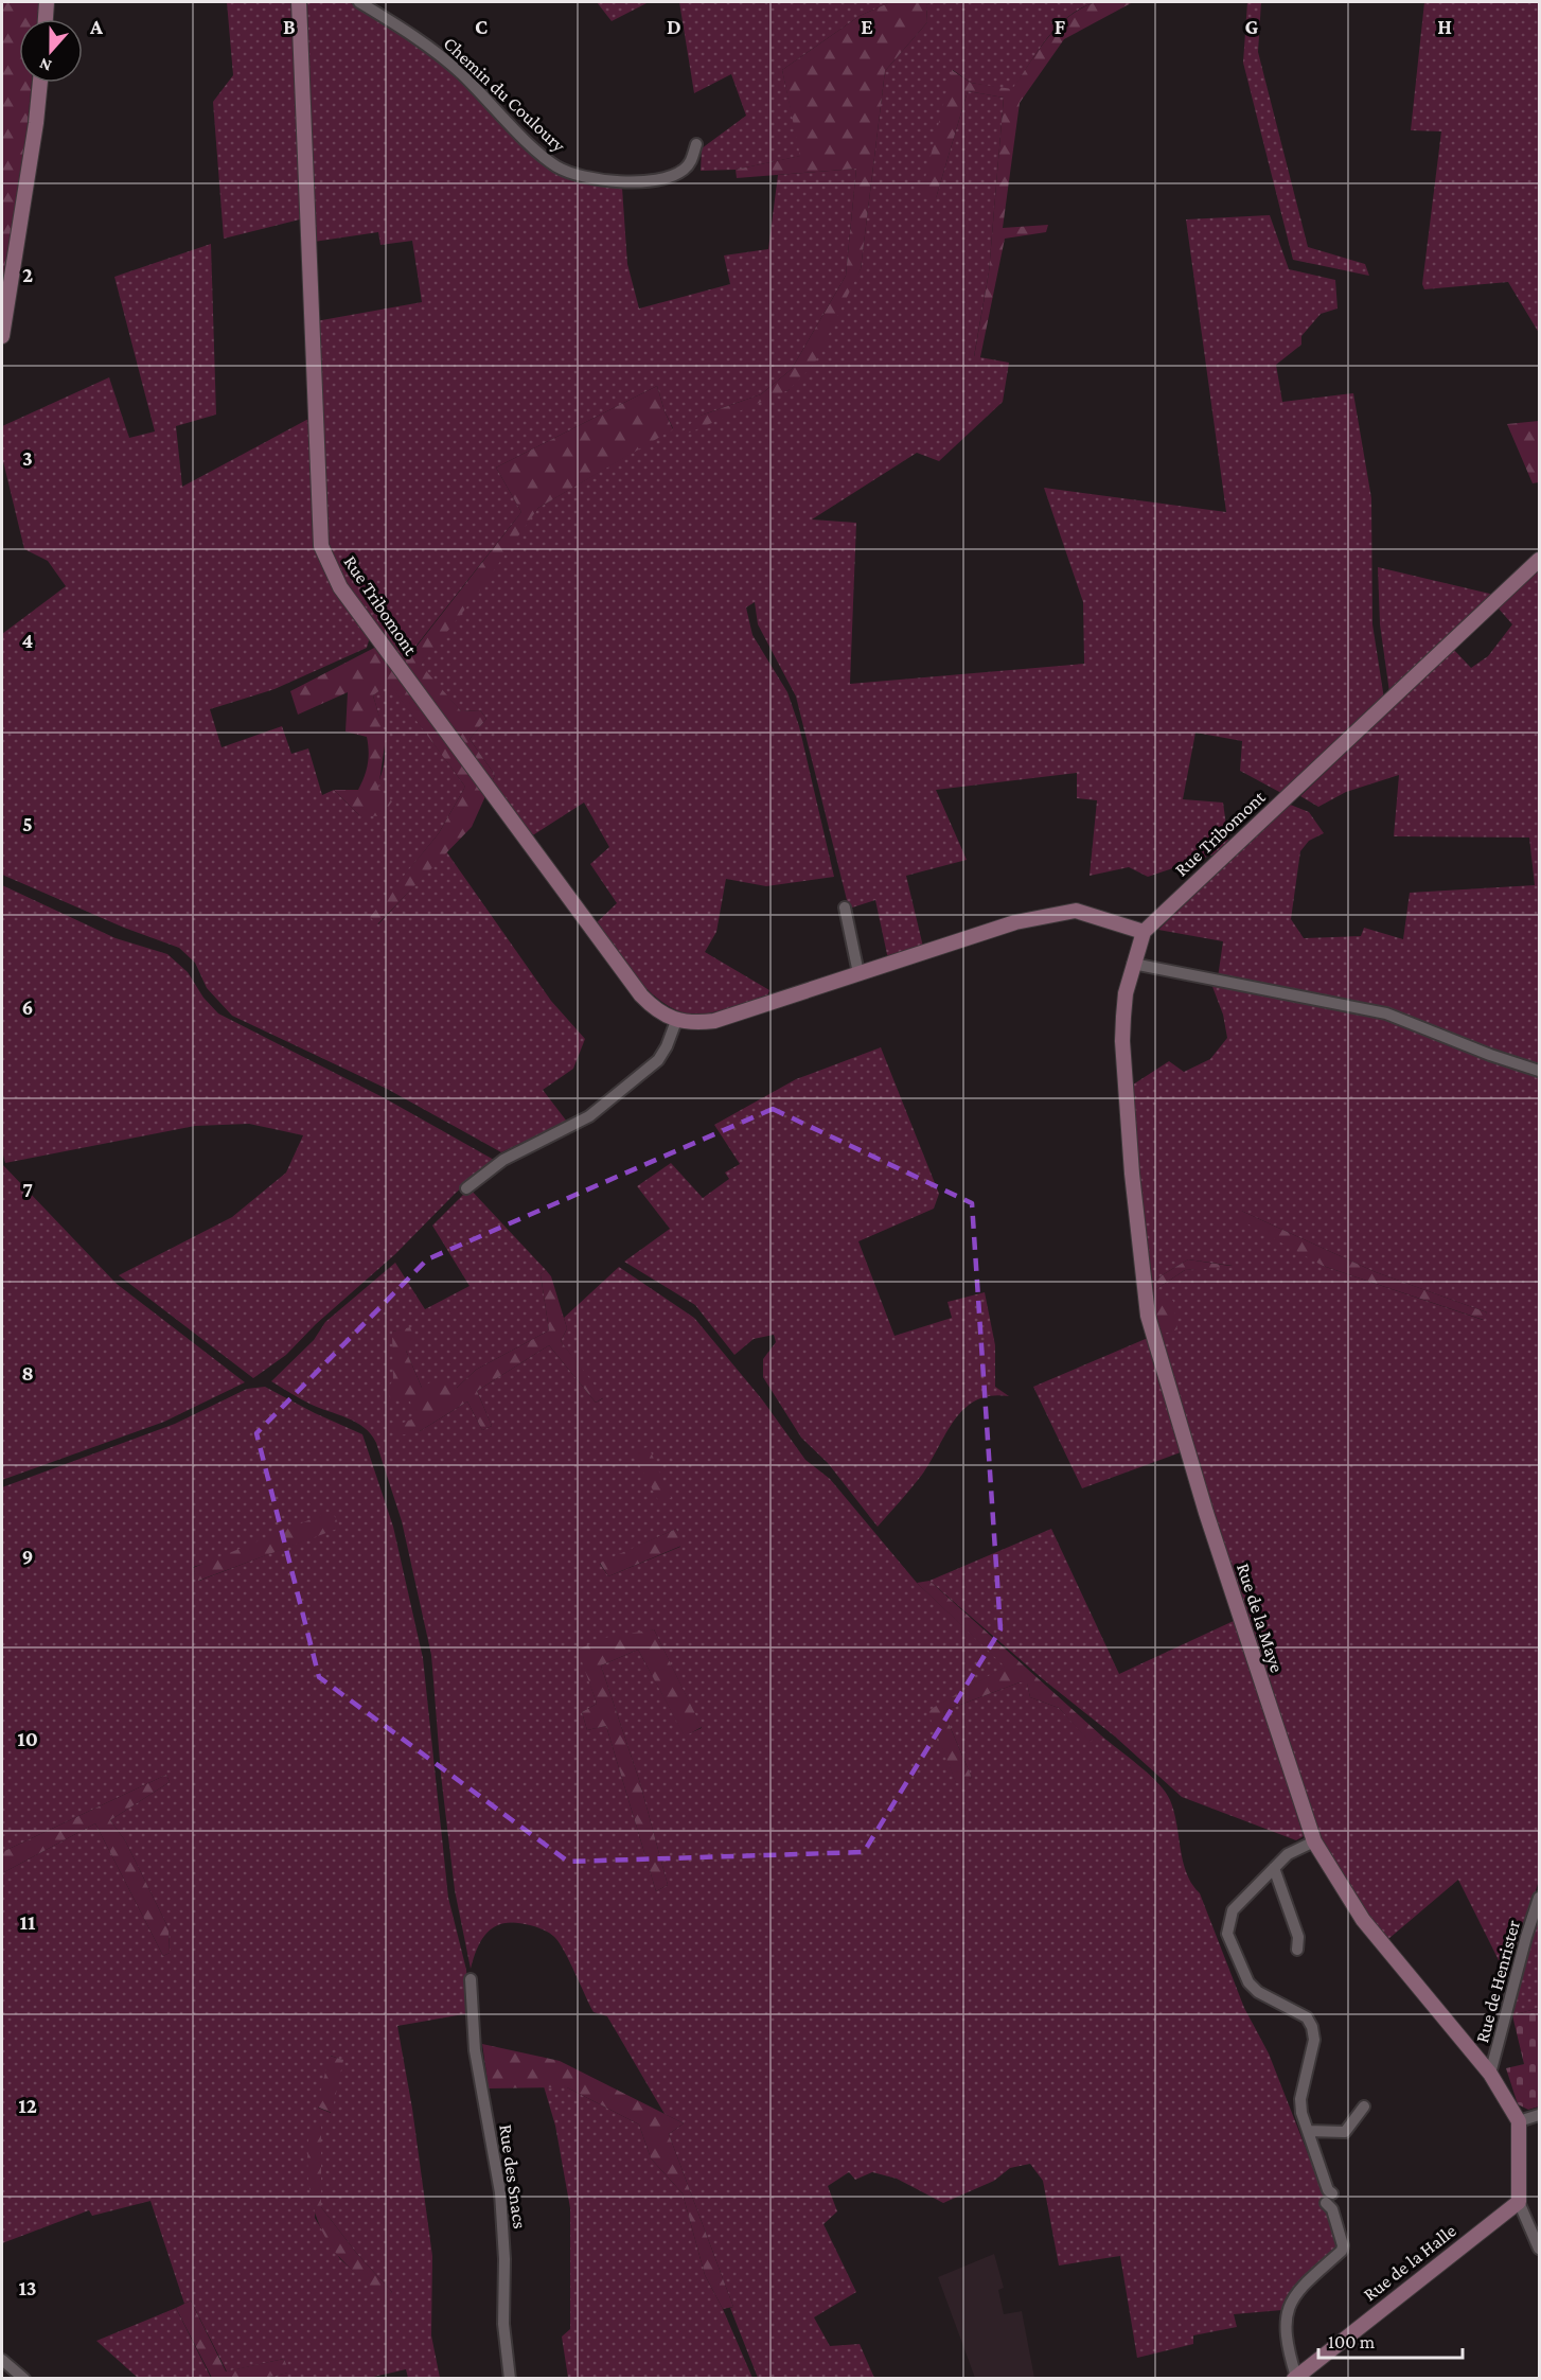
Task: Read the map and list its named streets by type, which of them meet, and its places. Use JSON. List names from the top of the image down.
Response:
{
  "streets": {
    "street": [
      "Chemin du Couloury",
      "Rue Tribomont",
      "Rue de la Maye",
      "Rue de Henrister",
      "Rue des Snacs",
      "Rue de la Halle"
    ]
  },
  "crossings": [
    ["Rue Tribomont", "Rue de la Maye"],
    ["Rue de la Maye", "Rue de Henrister"]
  ],
  "scale_bar": "100 m",
  "north": "bottom",
  "grid": {
    "columns": [
      "A",
      "B",
      "C",
      "D",
      "E",
      "F",
      "G",
      "H"
    ],
    "rows": [
      "2",
      "3",
      "4",
      "5",
      "6",
      "7",
      "8",
      "9",
      "10",
      "11",
      "12",
      "13"
    ]
  }
}
